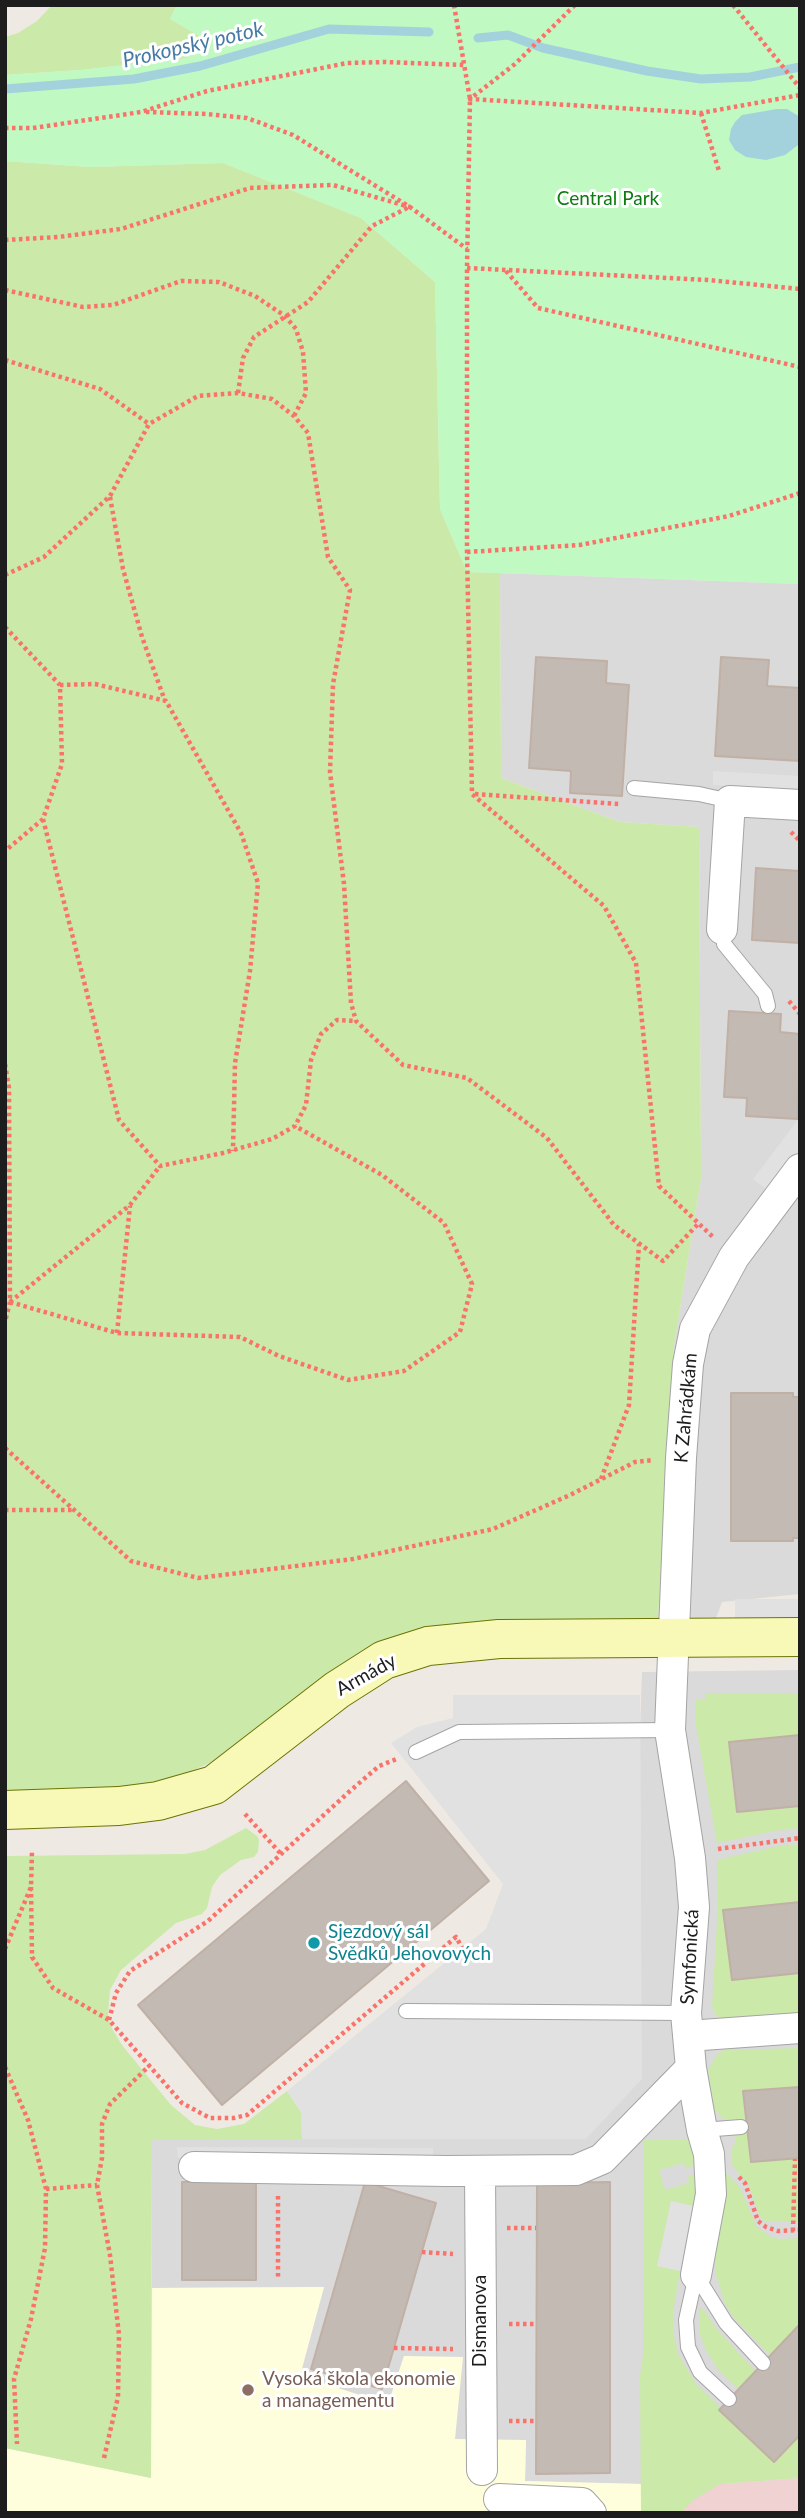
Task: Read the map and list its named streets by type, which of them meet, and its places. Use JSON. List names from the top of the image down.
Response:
{
  "streets": {
    "street": [
      "K Zahrádkám",
      "Armády",
      "Symfonická",
      "Dismanova"
    ]
  },
  "crossings": [
    ["K Zahrádkám", "Armády"],
    ["K Zahrádkám", "Symfonická"],
    ["Armády", "Symfonická"]
  ],
  "water": ["Prokopský potok"],
  "parks": ["Central Park"],
  "places": ["Sjezdový sál Svědků Jehovových", "Vysoká škola ekonomie a managementu"]
}
